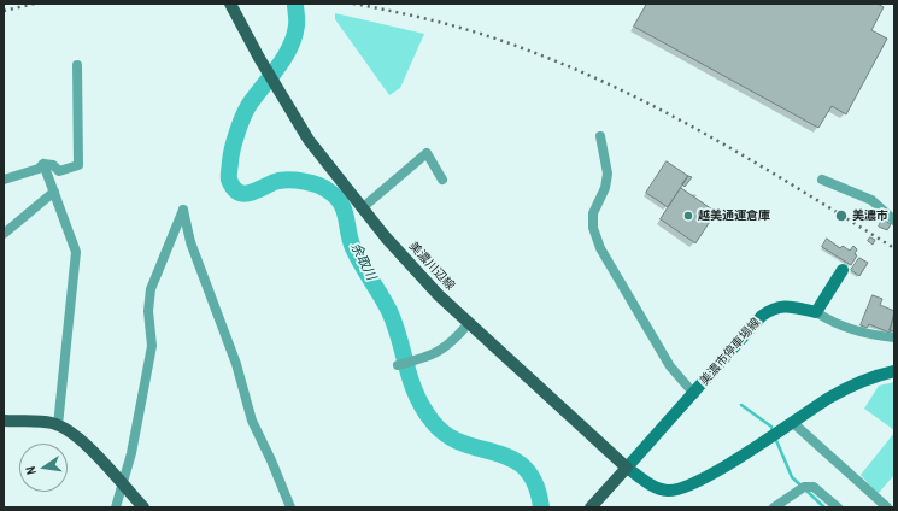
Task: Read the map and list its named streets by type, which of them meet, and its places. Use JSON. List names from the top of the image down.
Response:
{
  "streets": {
    "main road": ["美濃川辺線", "美濃市停車場線"]
  },
  "crossings": [
    ["美濃川辺線", "美濃市停車場線"]
  ],
  "water": ["余取川"],
  "places": ["越美通運倉庫", "美濃市"],
  "north": "left"
}
